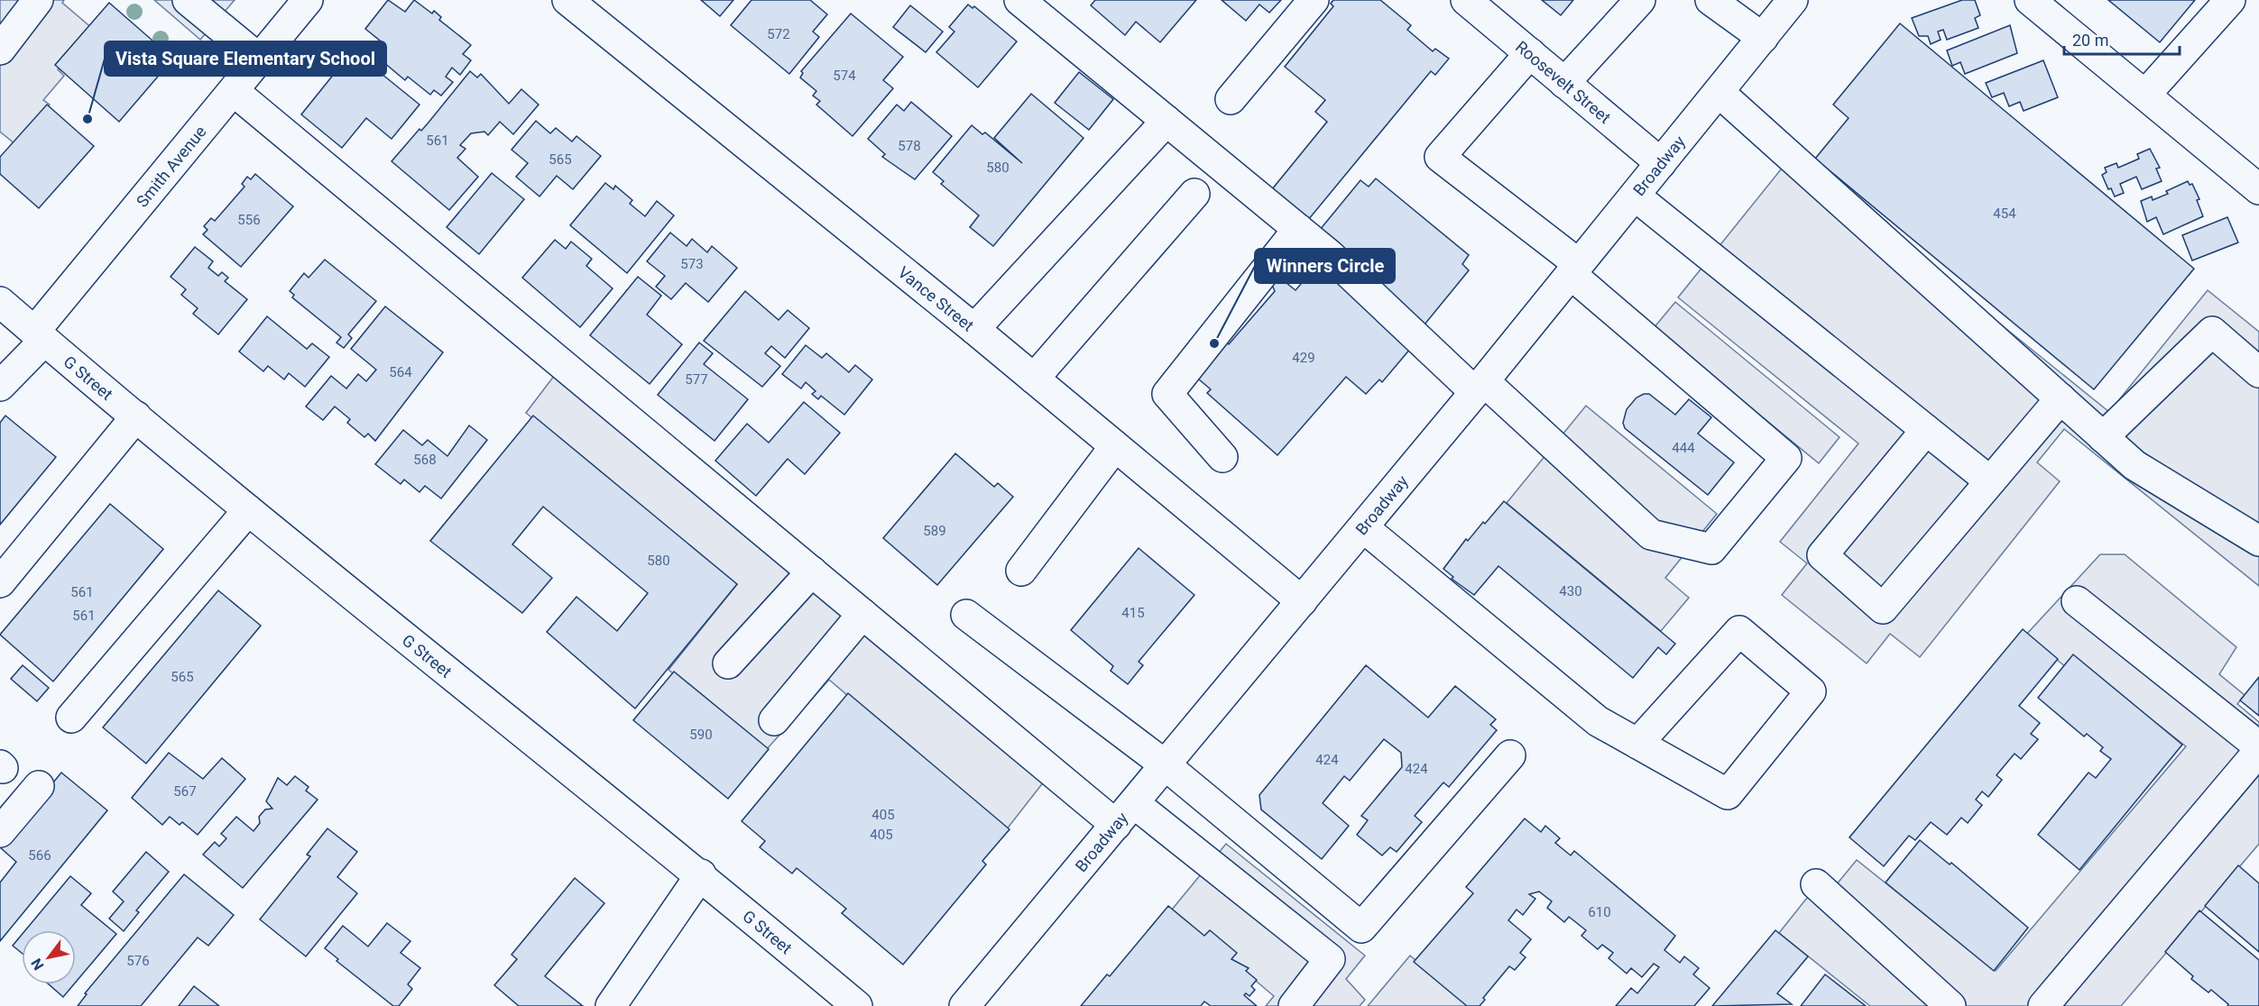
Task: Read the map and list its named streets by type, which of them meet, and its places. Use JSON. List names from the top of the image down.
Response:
{
  "streets": {
    "street": [
      "Roosevelt Street",
      "Broadway",
      "Smith Avenue",
      "Vance Street",
      "G Street"
    ]
  },
  "crossings": [
    ["Roosevelt Street", "Broadway"],
    ["Broadway", "Vance Street"],
    ["Smith Avenue", "G Street"]
  ],
  "places": ["Vista Square Elementary School", "Winners Circle"],
  "house_numbers": [
    "572",
    "574",
    "561",
    "578",
    "565",
    "580",
    "454",
    "556",
    "573",
    "429",
    "564",
    "577",
    "444",
    "568",
    "589",
    "580",
    "430",
    "561",
    "415",
    "561",
    "565",
    "590",
    "424",
    "424",
    "567",
    "405",
    "405",
    "566",
    "610",
    "576"
  ],
  "scale_bar": "20 m",
  "north": "bottom left"
}
